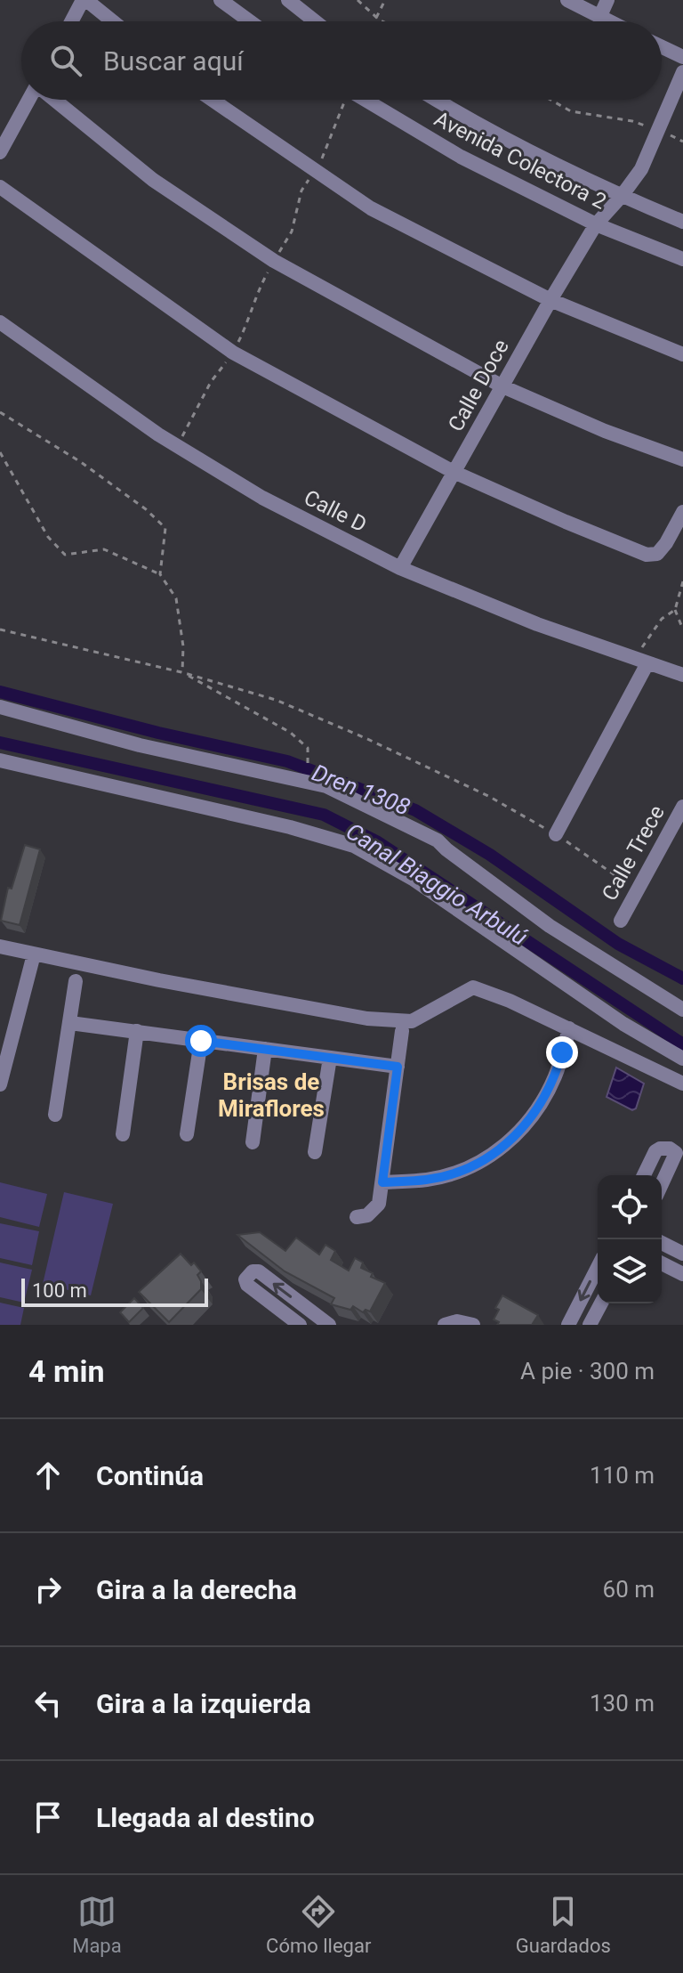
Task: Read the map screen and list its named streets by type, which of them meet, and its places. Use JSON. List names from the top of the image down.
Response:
{
  "streets": {
    "street": [
      "Avenida Colectora 2",
      "Calle Doce",
      "Calle D",
      "Calle Trece"
    ]
  },
  "crossings": [
    ["Avenida Colectora 2", "Calle Doce"],
    ["Calle Doce", "Calle D"]
  ],
  "districts": ["Brisas de Miraflores"],
  "water": ["Dren 1308", "Canal Biaggio Arbulú"],
  "scale_bar": "100 m",
  "page": {
    "search": "Buscar aquí",
    "scale": "100 m",
    "heading": ["4 min", "A pie · 300 m"],
    "list": [
      ["Continúa", "110 m"],
      ["Gira a la derecha", "60 m"],
      ["Gira a la izquierda", "130 m"],
      "Llegada al destino"
    ],
    "nav": ["Mapa", "Cómo llegar", "Guardados"]
  }
}
